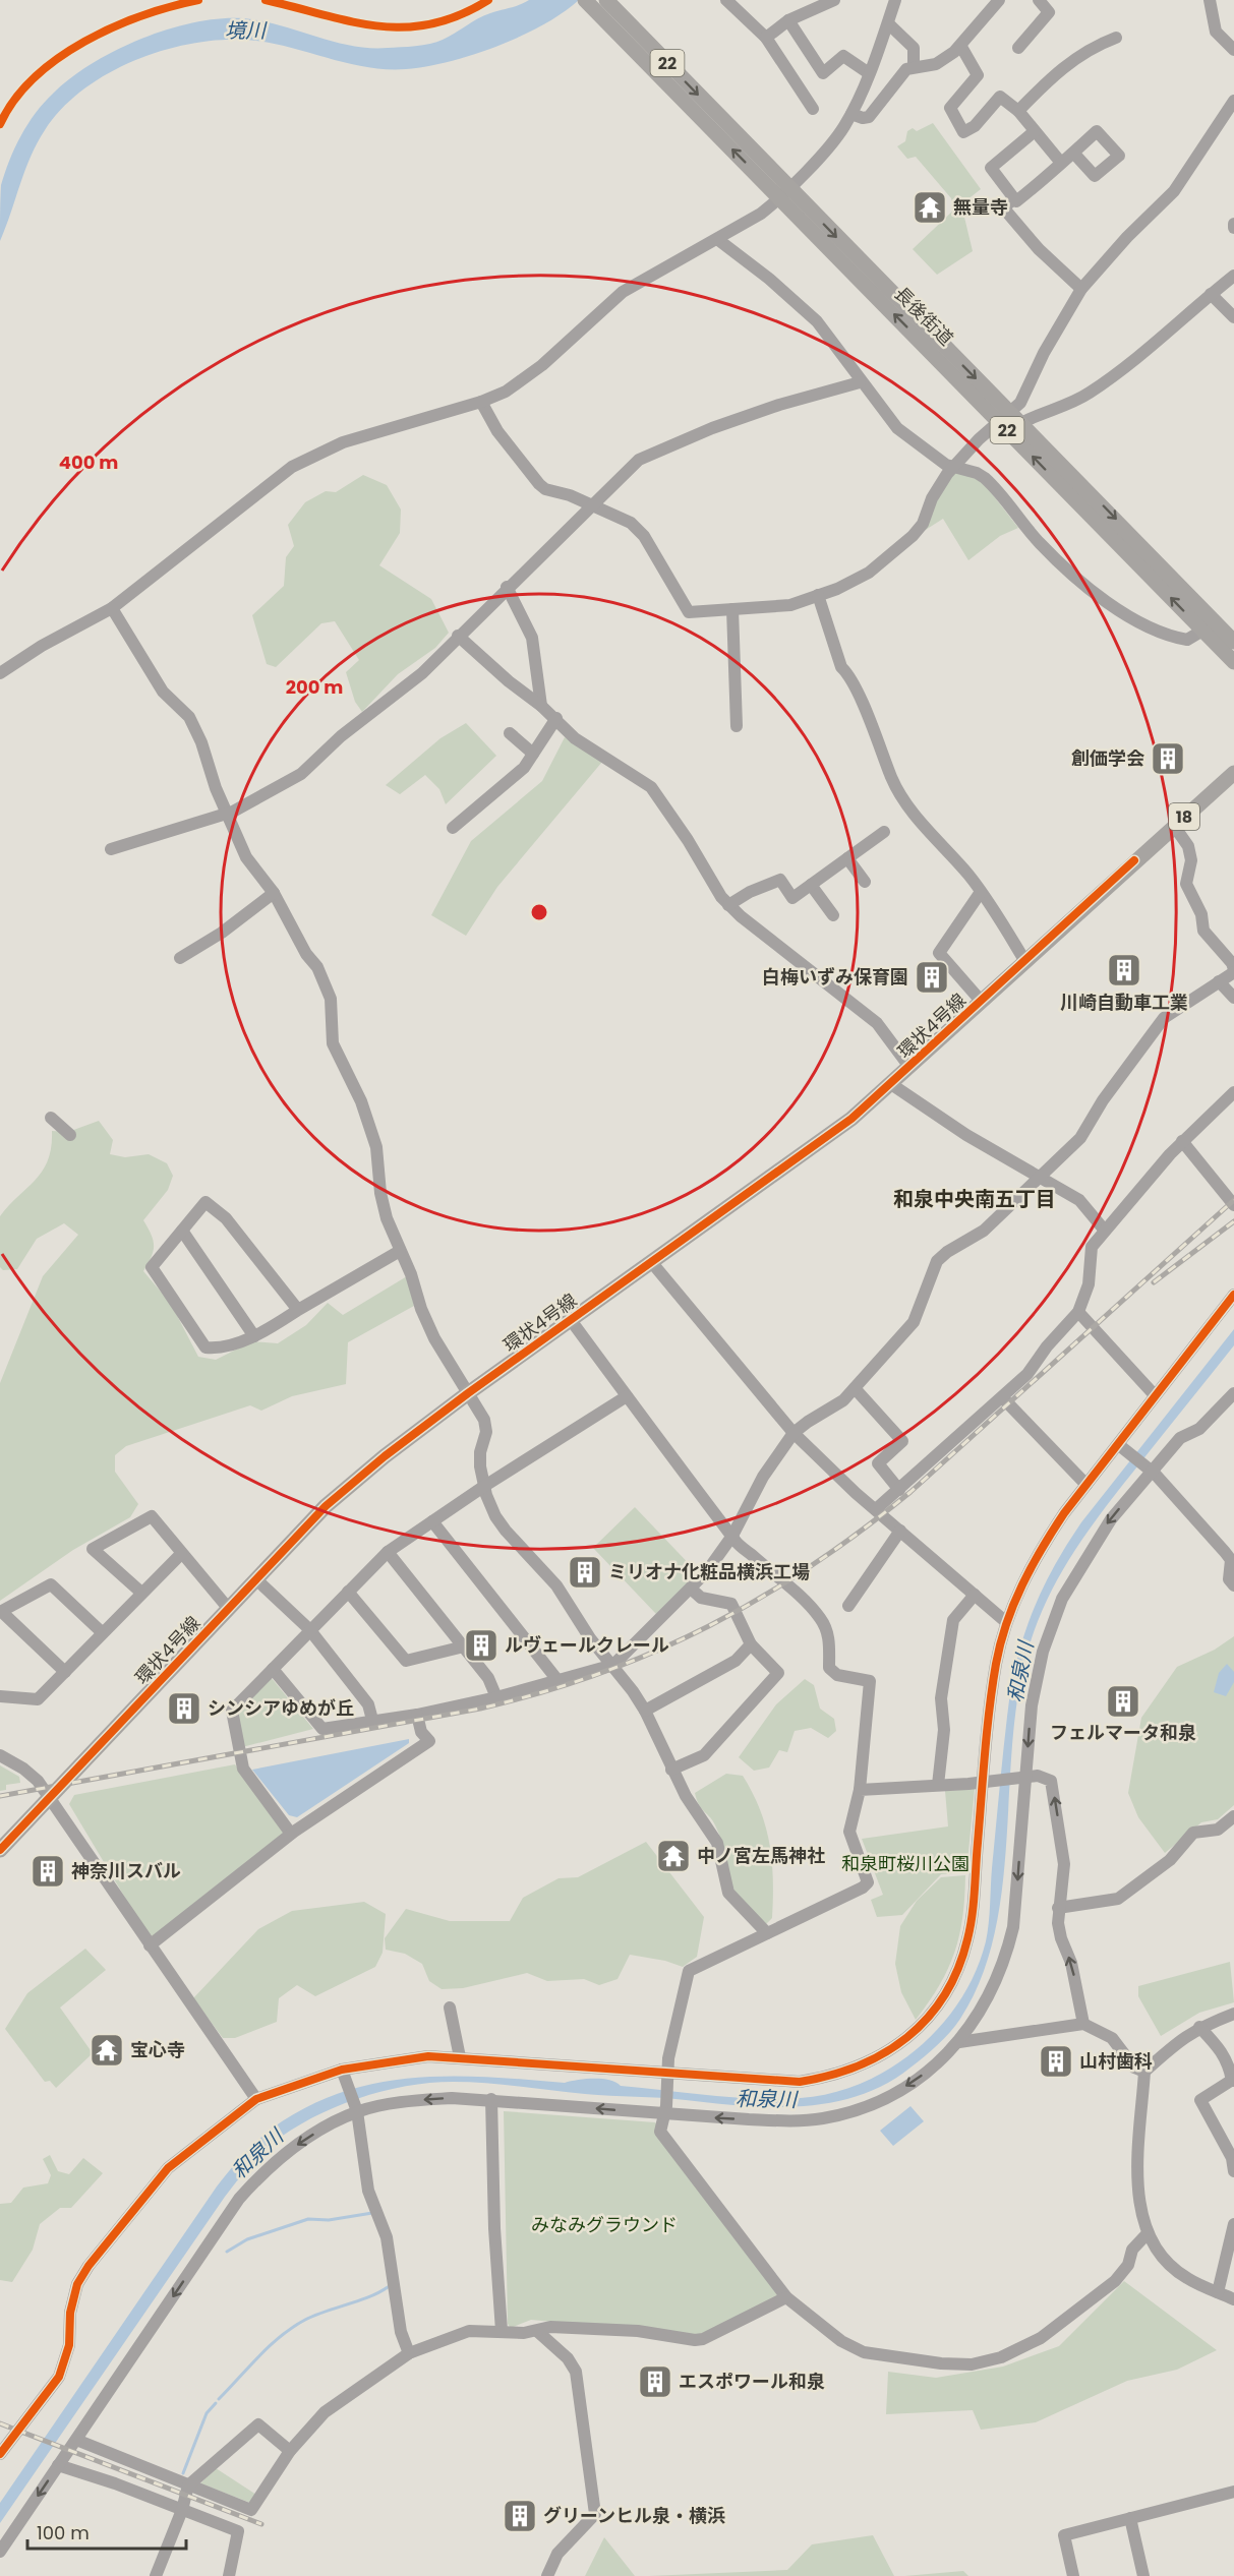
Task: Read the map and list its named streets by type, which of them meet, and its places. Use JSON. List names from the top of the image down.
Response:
{
  "streets": {
    "main road": [
      "22",
      "長後街道",
      "18",
      "環状4号線"
    ]
  },
  "districts": ["和泉中央南五丁目"],
  "water": ["境川", "和泉川"],
  "parks": ["和泉町桜川公園", "みなみグラウンド"],
  "places": {
    "temple": ["無量寺", "中ノ宮左馬神社", "宝心寺"],
    "building": [
      "創価学会",
      "川崎自動車工業",
      "白梅いずみ保育園",
      "ミリオナ化粧品横浜工場",
      "ルヴェールクレール",
      "フェルマータ和泉",
      "シンシアゆめが丘",
      "神奈川スバル",
      "山村歯科",
      "エスポワール和泉",
      "グリーンヒル泉・横浜"
    ]
  },
  "scale_bar": "100 m",
  "rings": ["400 m", "200 m"]
}
